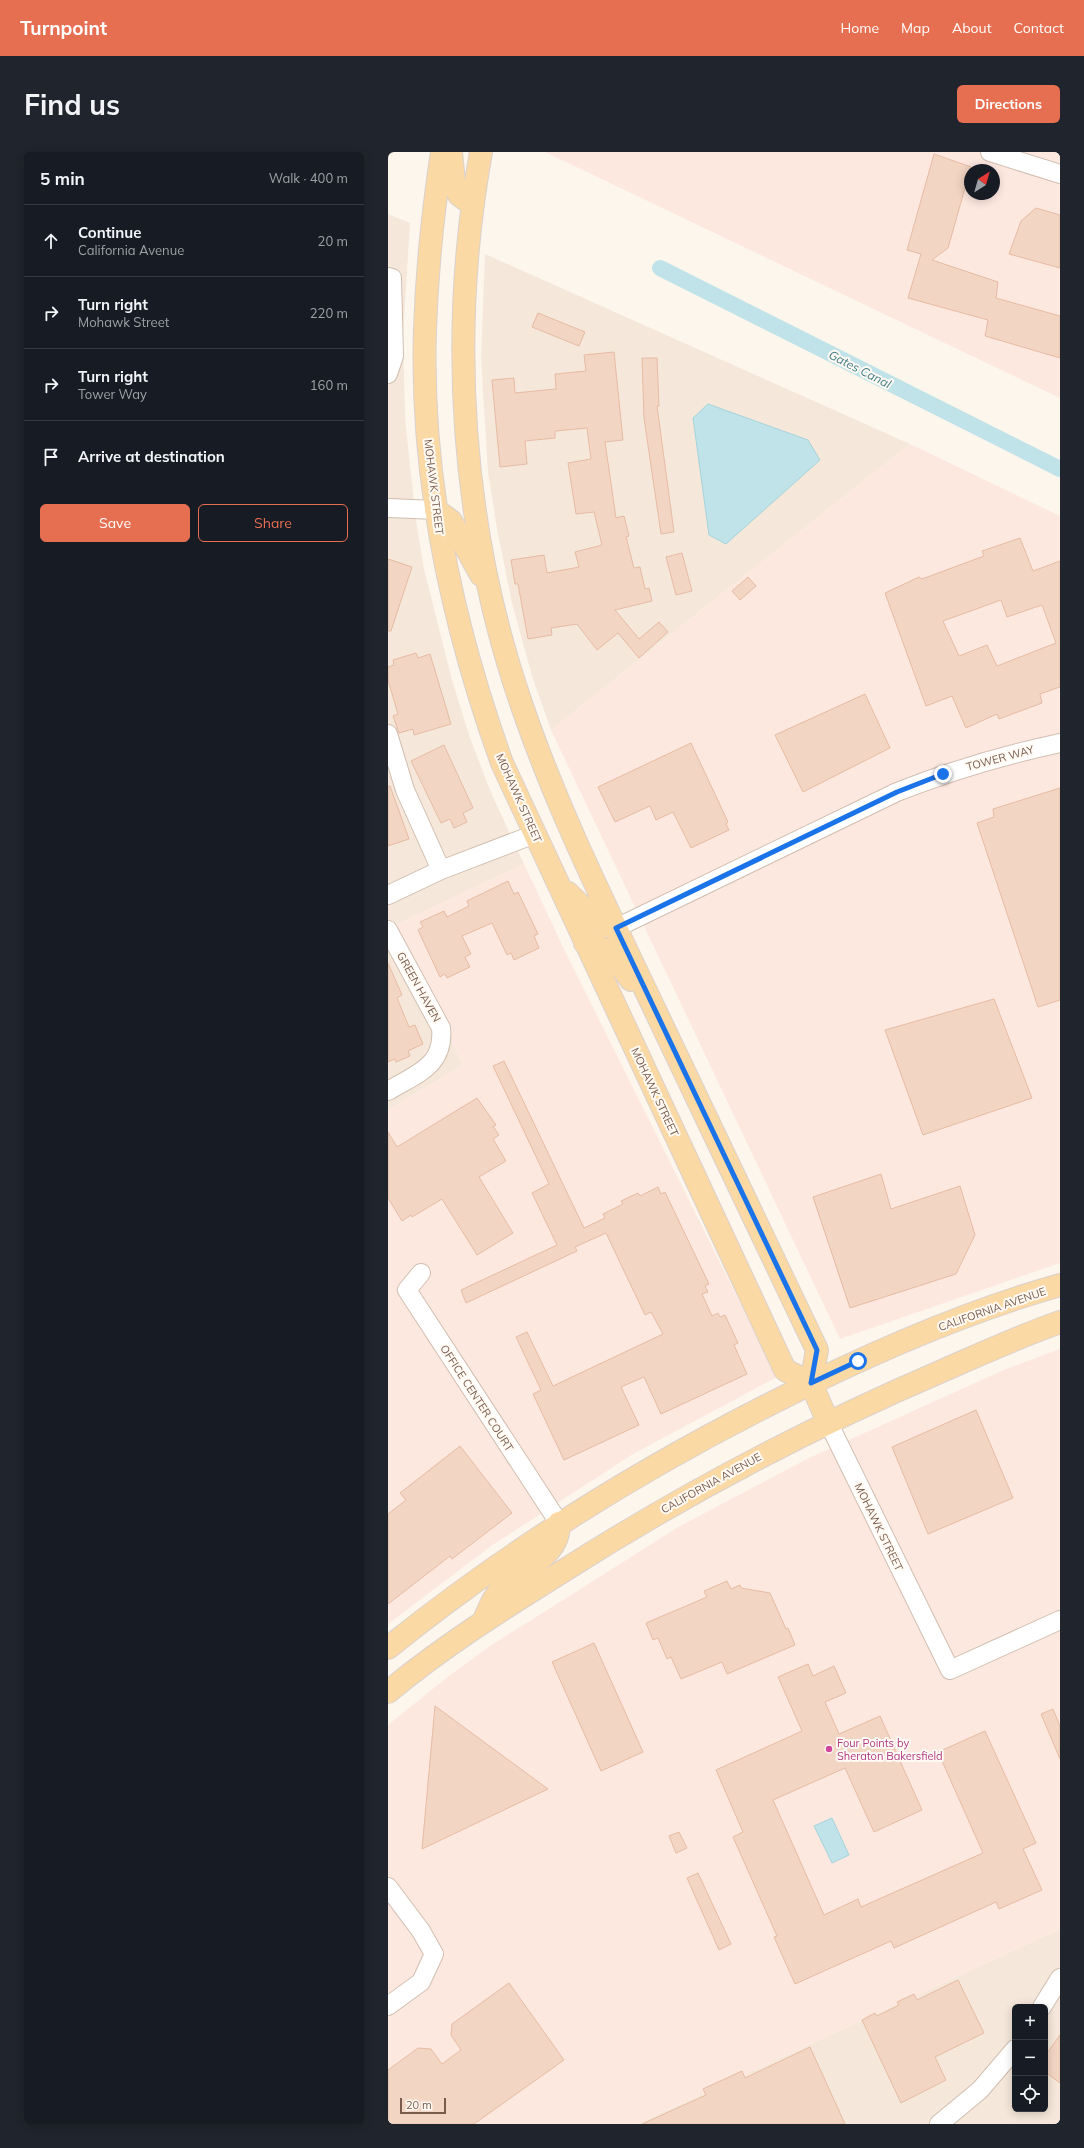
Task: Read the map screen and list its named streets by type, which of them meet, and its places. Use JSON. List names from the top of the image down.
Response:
{
  "streets": {
    "main road": ["MOHAWK STREET", "CALIFORNIA AVENUE"],
    "street": ["TOWER WAY", "GREEN HAVEN", "OFFICE CENTER COURT"]
  },
  "crossings": [
    ["MOHAWK STREET", "CALIFORNIA AVENUE"],
    ["CALIFORNIA AVENUE", "OFFICE CENTER COURT"]
  ],
  "water": ["Gates Canal"],
  "places": ["Four Points by Sheraton Bakersfield"],
  "scale_bar": "20 m",
  "north": "top right",
  "page": {
    "header": "Turnpoint",
    "nav": [
      "Home",
      "Map",
      "About",
      "Contact"
    ],
    "buttons": [
      "Directions",
      ["Save", "Share"]
    ],
    "title": "Find us",
    "heading": ["5 min", "Walk · 400 m"],
    "list": [
      ["Continue", "California Avenue", "20 m"],
      ["Turn right", "Mohawk Street", "220 m"],
      ["Turn right", "Tower Way", "160 m"],
      "Arrive at destination"
    ],
    "map_buttons": ["+", "−"],
    "scale": "20 m"
  }
}
